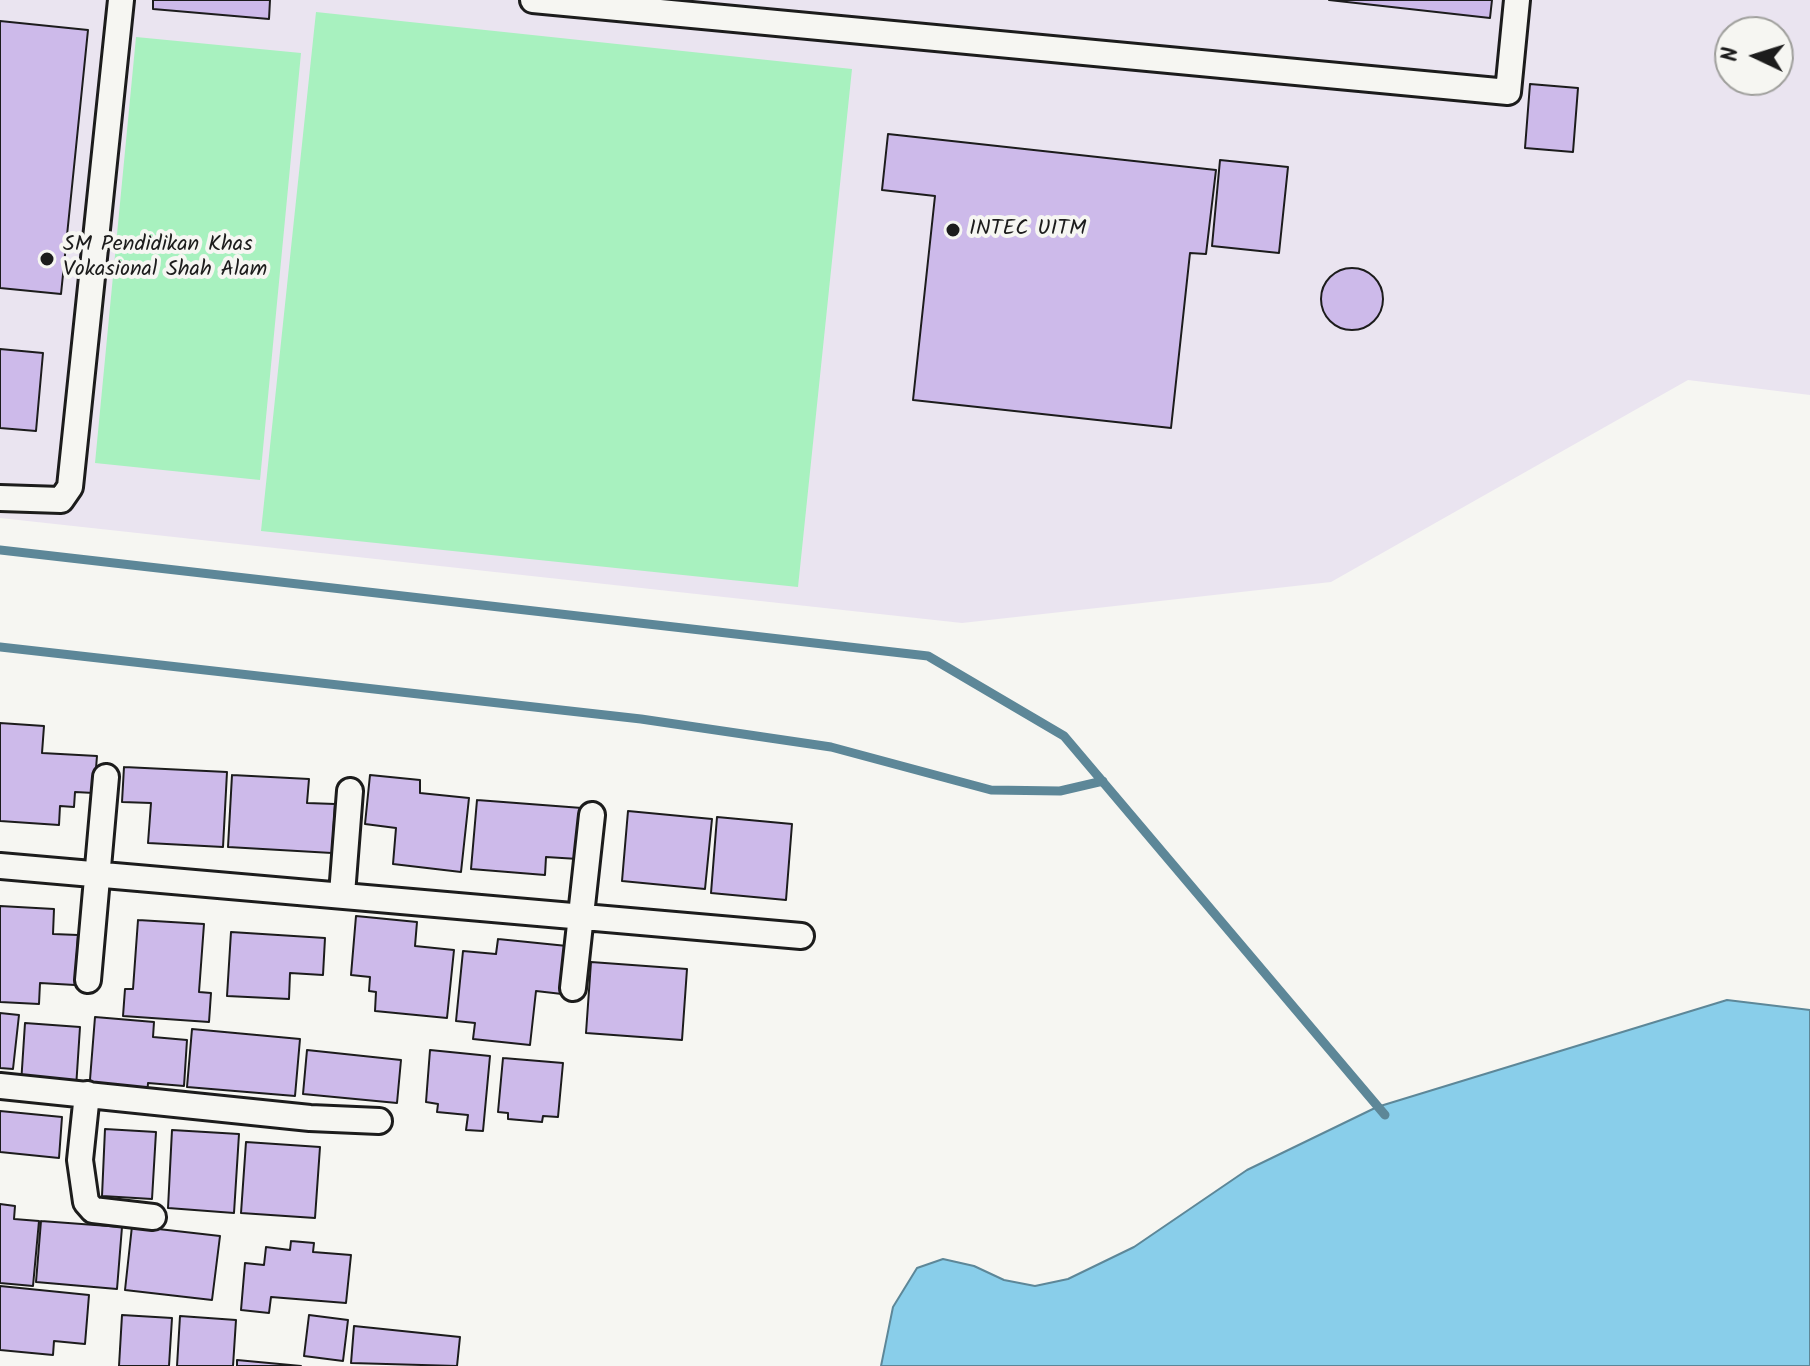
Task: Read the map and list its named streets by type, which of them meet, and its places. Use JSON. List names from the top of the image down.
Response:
{
  "places": ["INTEC UITM", "SM Pendidikan Khas Vokasional Shah Alam"],
  "north": "left"
}
